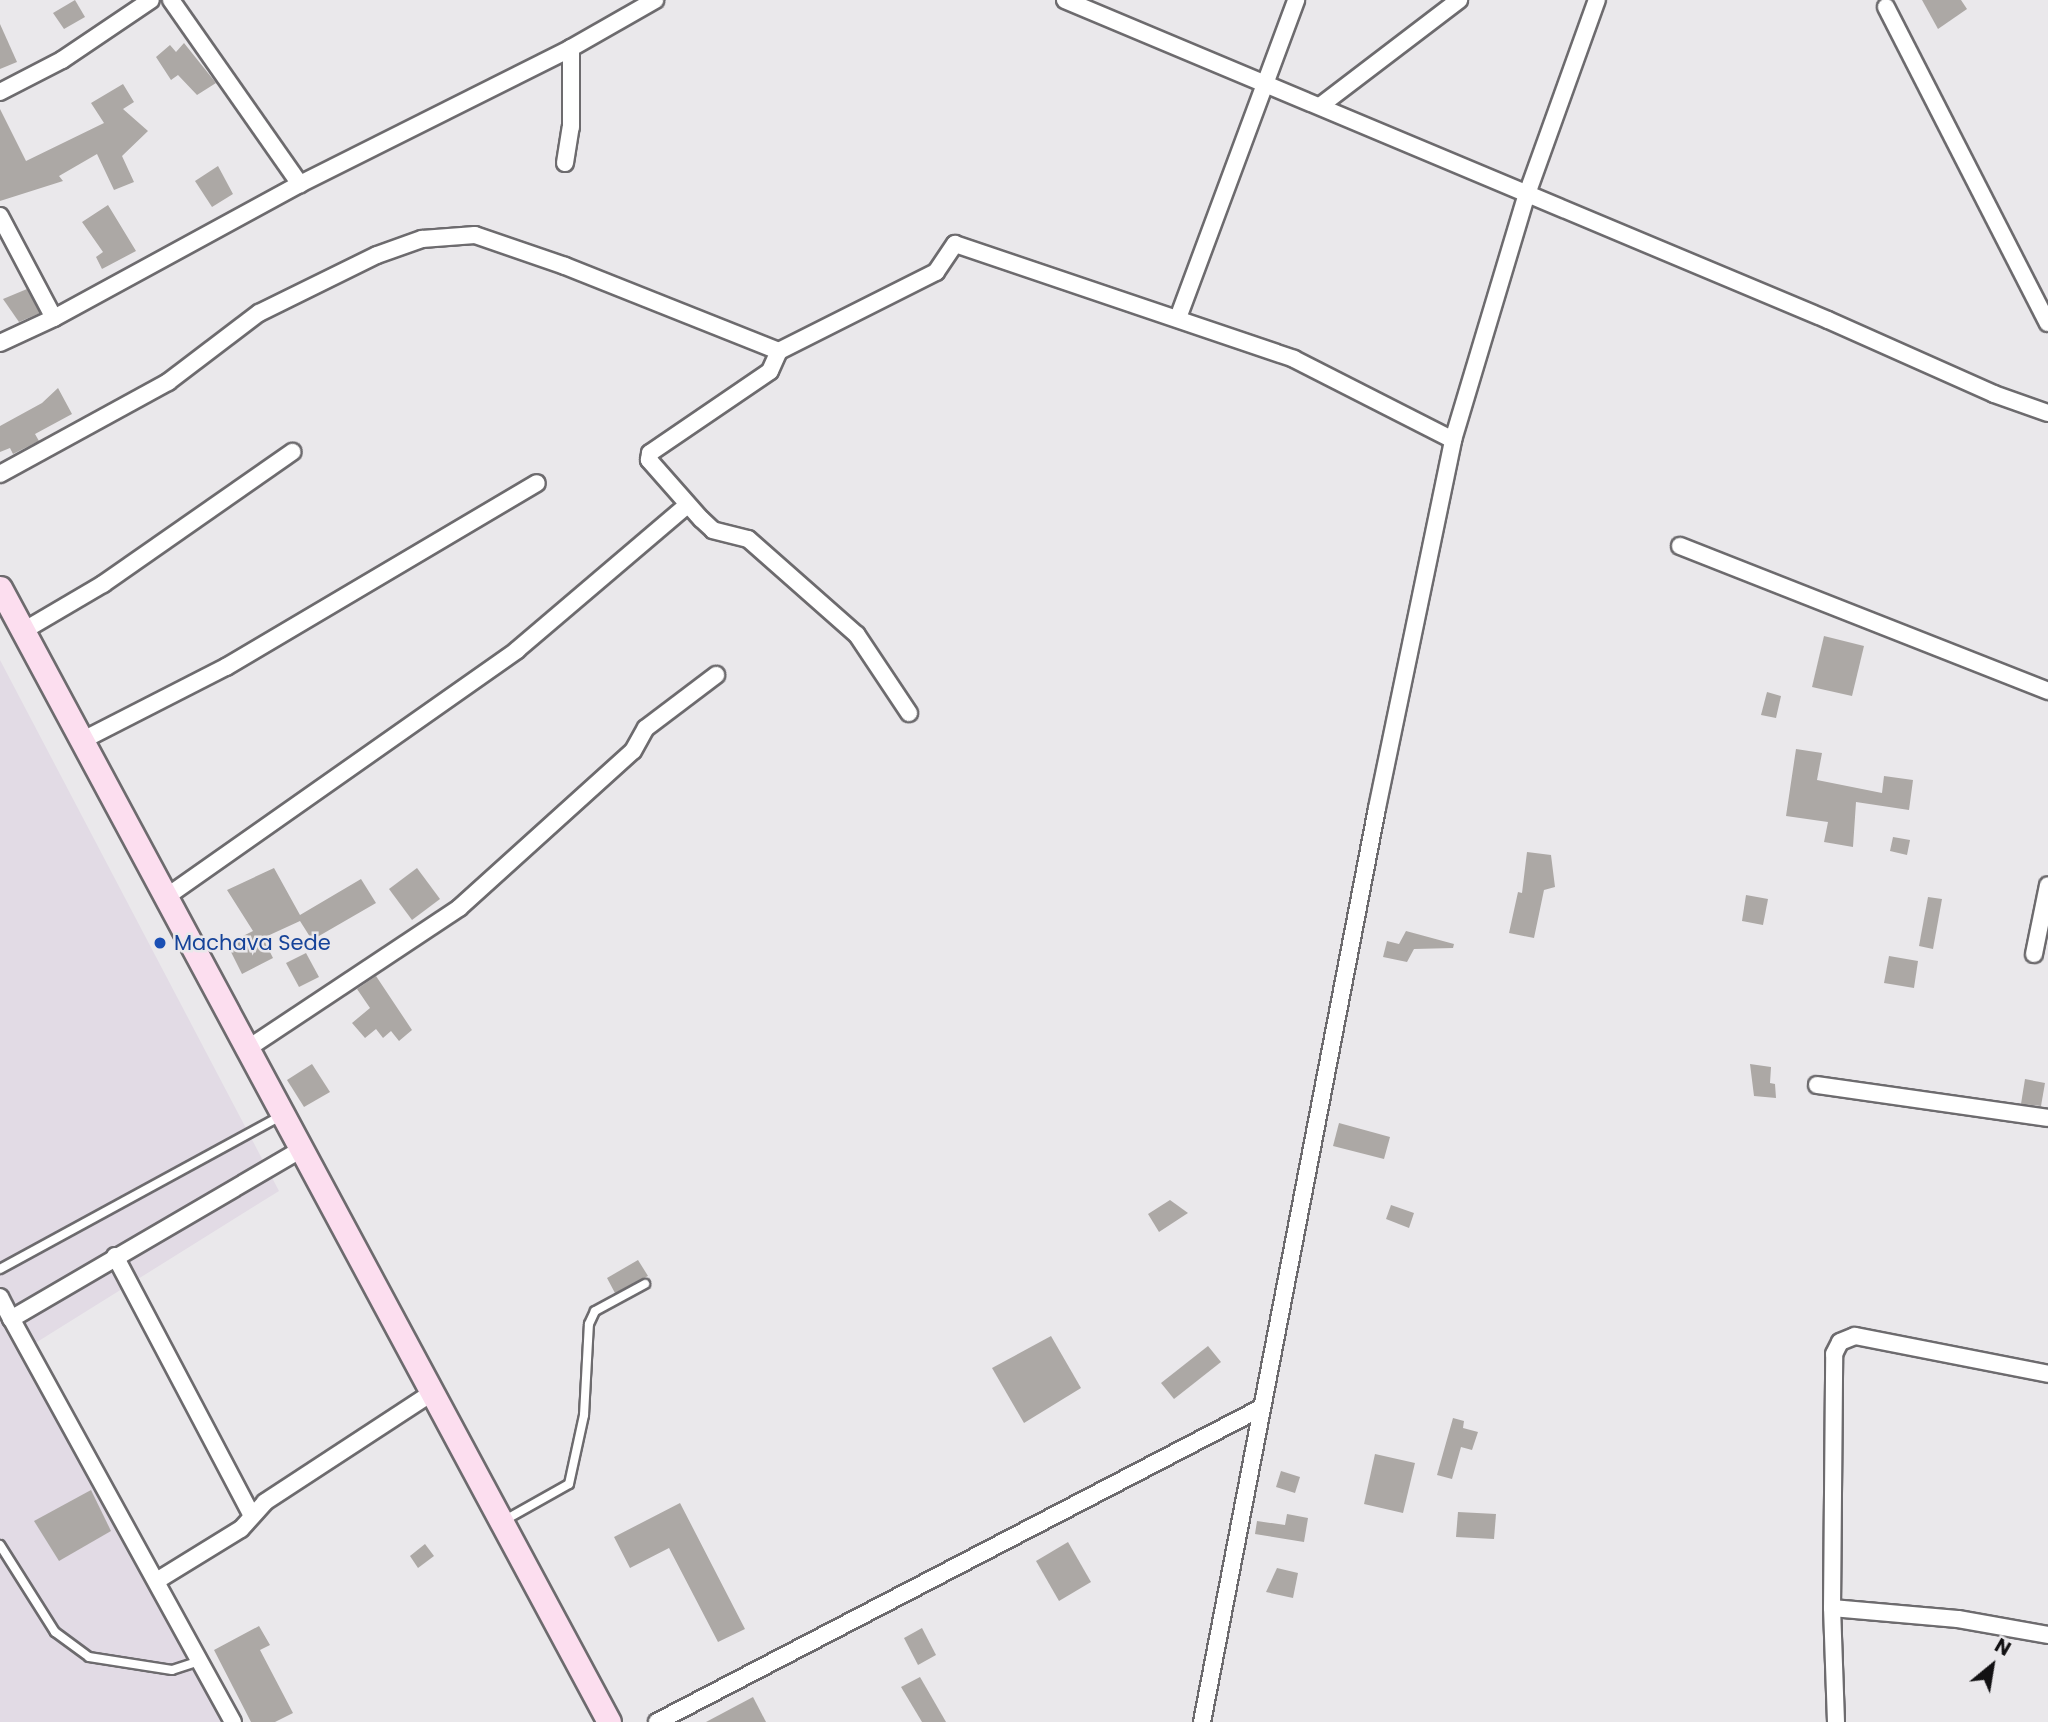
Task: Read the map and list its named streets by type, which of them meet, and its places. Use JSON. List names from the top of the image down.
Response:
{
  "places": ["Machava Sede"],
  "north": "top right"
}
